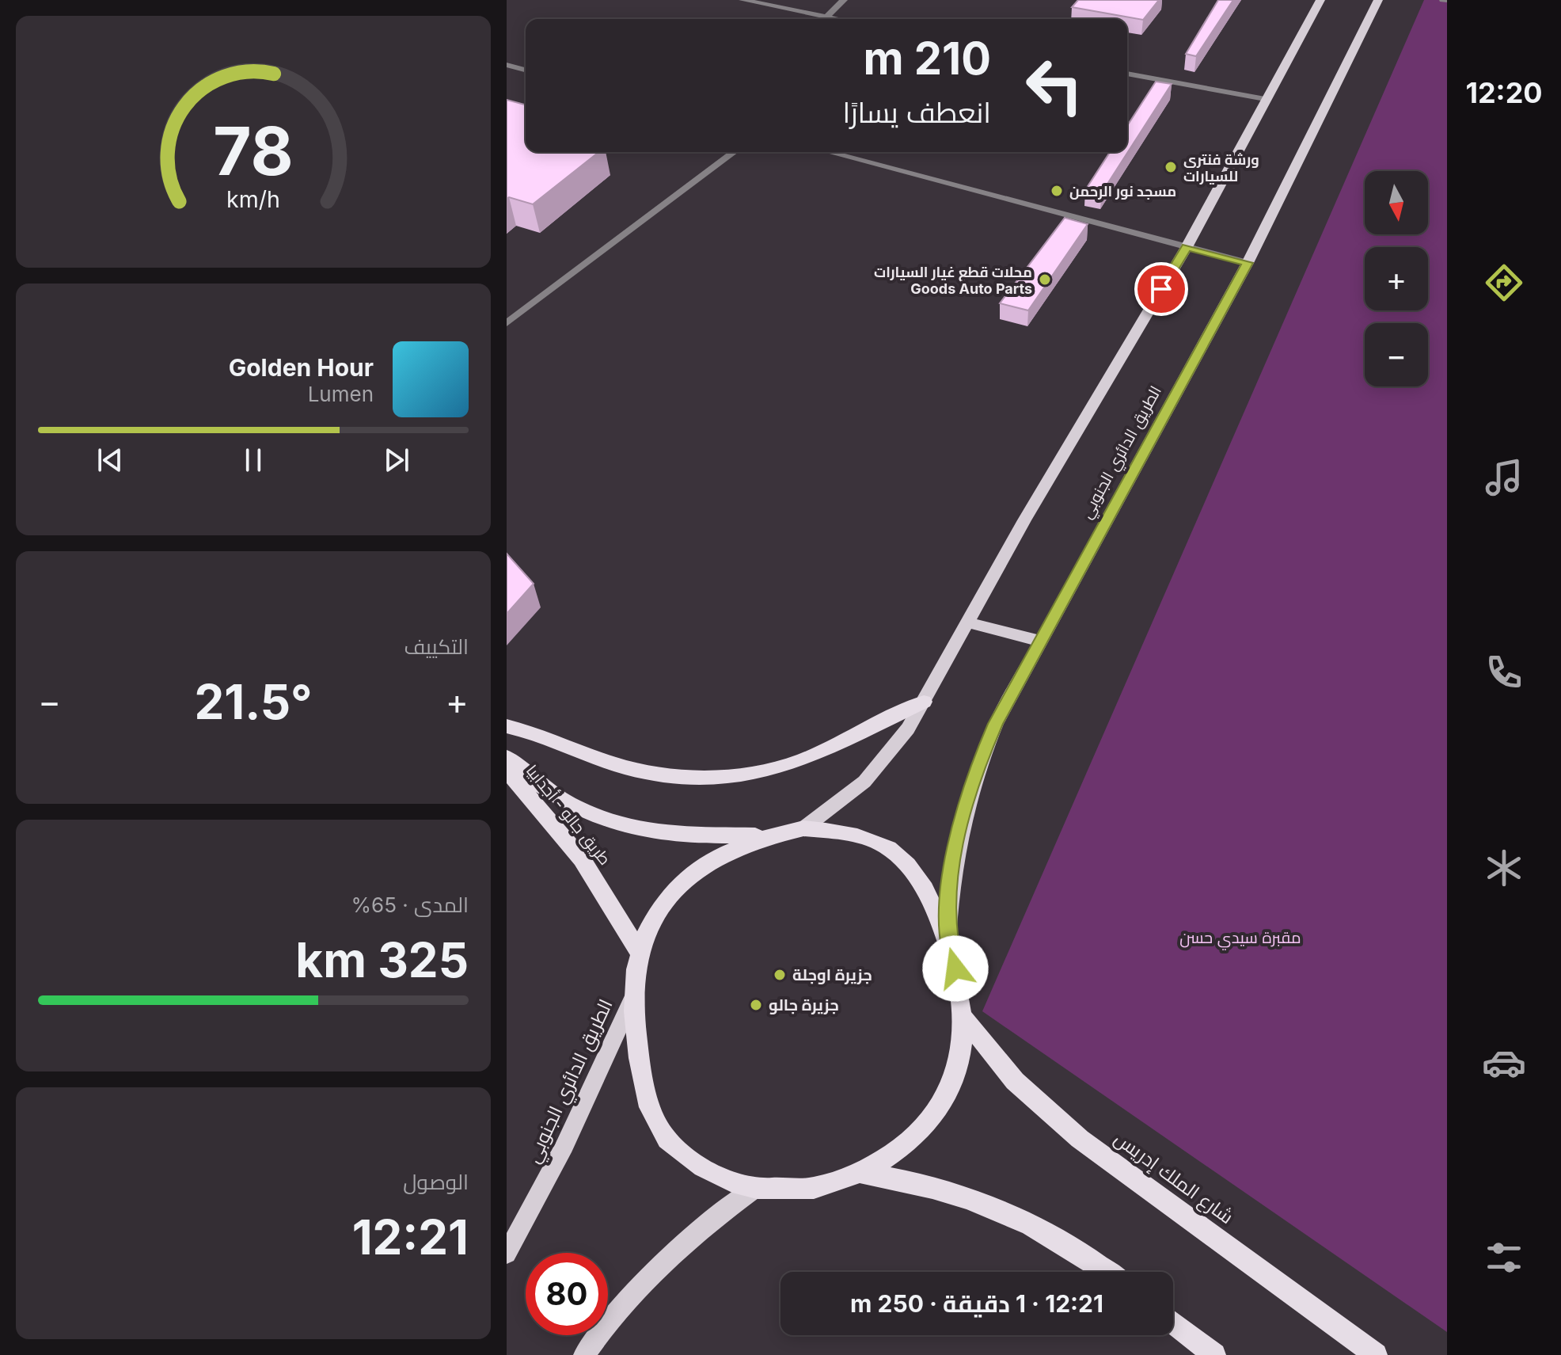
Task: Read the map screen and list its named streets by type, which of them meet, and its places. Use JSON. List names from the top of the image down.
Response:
{
  "streets": {
    "highway": ["طريق جالو - أجدابيا", "شارع الملك إدريس"],
    "main road": ["الطريق الدائري الجنوبي"]
  },
  "parks": ["مقبرة سيدي حسن"],
  "places": [
    "ورشة فنتري للسيارات",
    "مسجد نور الرحمن",
    "محلات قطع غيار السيارات Goods Auto Parts",
    "جزيرة اوجلة",
    "جزيرة جالو"
  ],
  "north": "bottom",
  "page": {
    "tabs": "12:20",
    "turn": ["210 m", "انعطف يسارًا"],
    "map_buttons": ["+", "−"],
    "song": ["Golden Hour", "Lumen"],
    "tile": [
      "التكييف",
      ["المدى · 65%", "325 km"],
      ["الوصول", "12:21"]
    ],
    "heat": ["−", "21.5°", "+"],
    "limit": "80",
    "trip": "12:21 · 1 دقيقة · 250 m",
    "gauge": ["78", "km/h"]
  }
}
